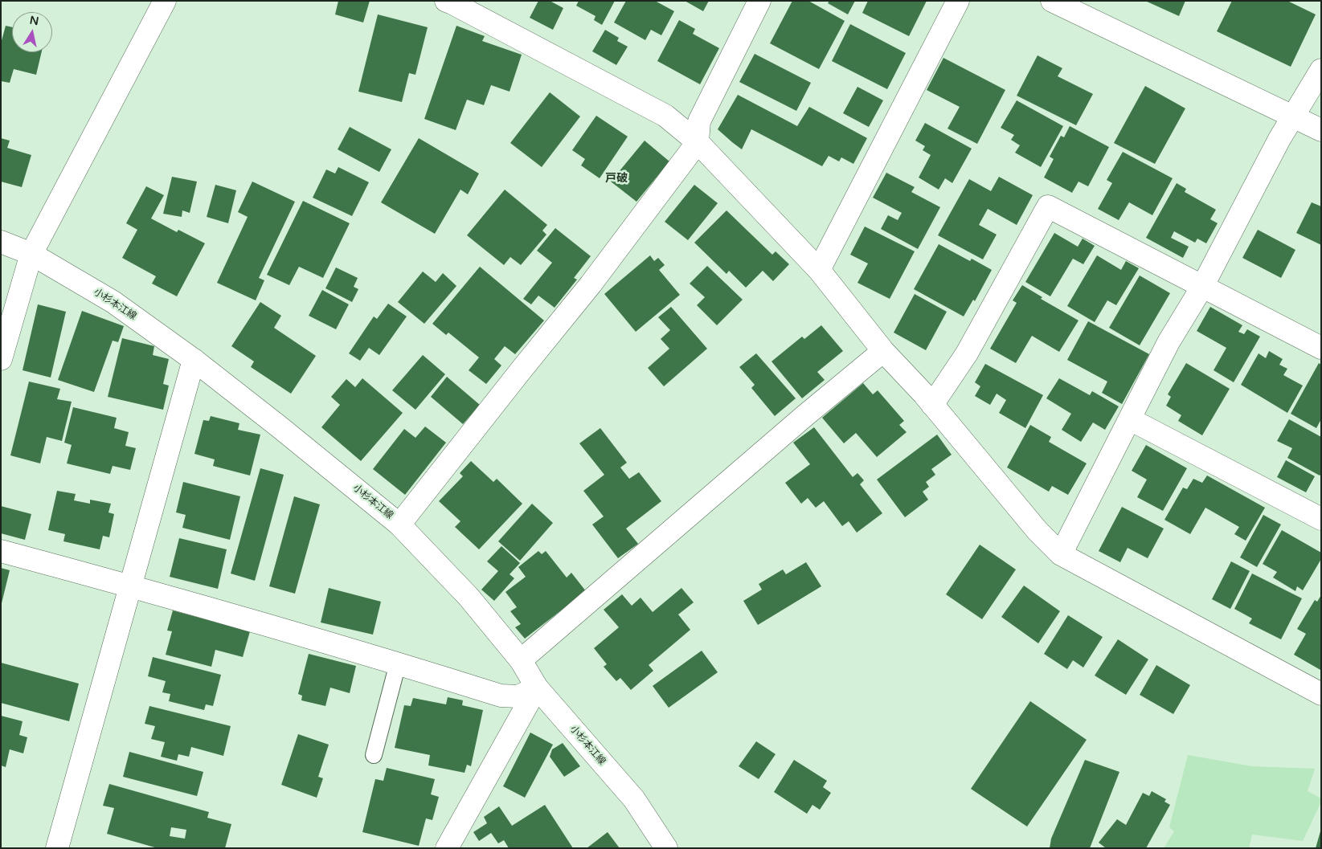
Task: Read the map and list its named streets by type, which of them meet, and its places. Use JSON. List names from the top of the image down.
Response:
{
  "streets": {
    "street": ["小杉本江線"]
  },
  "districts": ["戸破"],
  "north": "top"
}
